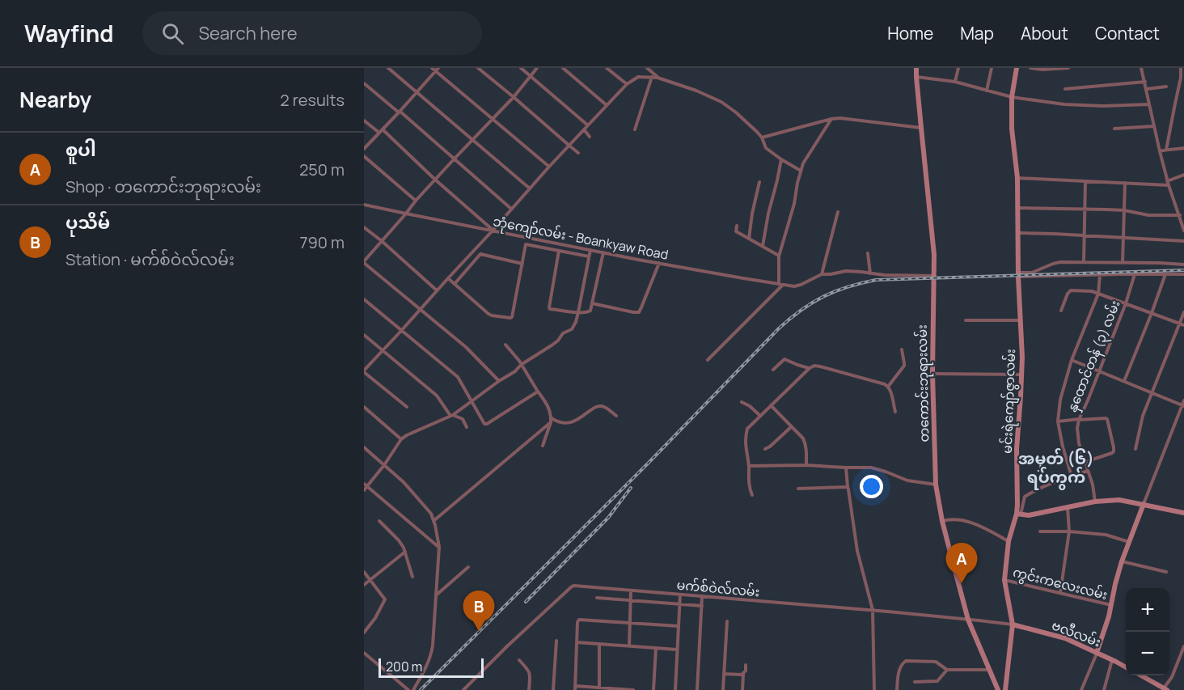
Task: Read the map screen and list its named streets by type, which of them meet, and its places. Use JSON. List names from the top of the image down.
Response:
{
  "streets": {
    "street": [
      "ဘုံကျော်လမ်း - Boankyaw Road",
      "နှထောင်တန် (၃) လမ်း",
      "တကောင်းဘုရားလမ်း",
      "မင်းရဲကျော်ဇွာလမ်း",
      "ကွင်းကလေးလမ်း",
      "မက်စ်ဝဲလ်လမ်း",
      "ဗလီလမ်း"
    ]
  },
  "crossings": [
    ["တကောင်းဘုရားလမ်း", "မက်စ်ဝဲလ်လမ်း"],
    ["မင်းရဲကျော်ဇွာလမ်း", "ကွင်းကလေးလမ်း"],
    ["မင်းရဲကျော်ဇွာလမ်း", "မက်စ်ဝဲလ်လမ်း"],
    ["မင်းရဲကျော်ဇွာလမ်း", "ဗလီလမ်း"],
    ["မက်စ်ဝဲလ်လမ်း", "ဗလီလမ်း"]
  ],
  "districts": ["အမှတ် (၆) ရပ်ကွက်"],
  "scale_bar": "200 m",
  "page": {
    "header": "Wayfind",
    "search": "Search here",
    "nav": [
      "Home",
      "Map",
      "About",
      "Contact"
    ],
    "heading": ["Nearby", "2 results"],
    "list": [
      {
        "mark": "A",
        "name": "စူပါ",
        "note": "Shop · တကောင်းဘုရားလမ်း",
        "value": "250 m"
      },
      {
        "mark": "B",
        "name": "ပုသိမ်",
        "note": "Station · မက်စ်ဝဲလ်လမ်း",
        "value": "790 m"
      }
    ],
    "pins": ["A", "B"],
    "map_buttons": ["+", "−"],
    "scale": "200 m"
  }
}
